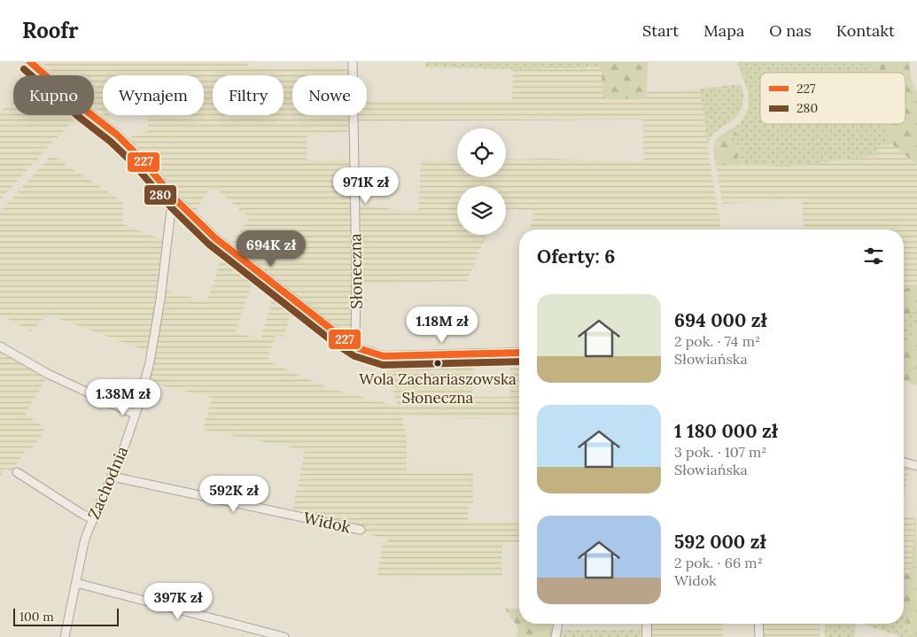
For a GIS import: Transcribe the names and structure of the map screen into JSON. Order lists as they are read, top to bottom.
{
  "streets": {
    "street": ["Słoneczna", "Zachodnia", "Widok"]
  },
  "crossings": [
    ["Zachodnia", "Widok"]
  ],
  "places": ["Wola Zachariaszowska Słoneczna"],
  "lines": ["transit line 227", "transit line 280"],
  "legend": ["227", "280"],
  "scale_bar": "100 m",
  "page": {
    "header": "Roofr",
    "nav": [
      "Start",
      "Mapa",
      "O nas",
      "Kontakt"
    ],
    "chip": [
      "Kupno",
      "Wynajem",
      "Filtry",
      "Nowe"
    ],
    "price": [
      "971K zł",
      "694K zł",
      "1.18M zł",
      "1.38M zł",
      "592K zł",
      "397K zł"
    ],
    "heading": "Oferty: 6",
    "list": [
      {
        "name": "694 000 zł",
        "note": "2 pok. · 74 m² · Słowiańska"
      },
      {
        "name": "1 180 000 zł",
        "note": "3 pok. · 107 m² · Słowiańska"
      },
      {
        "name": "592 000 zł",
        "note": "2 pok. · 66 m² · Widok"
      }
    ],
    "scale": "100 m"
  }
}
